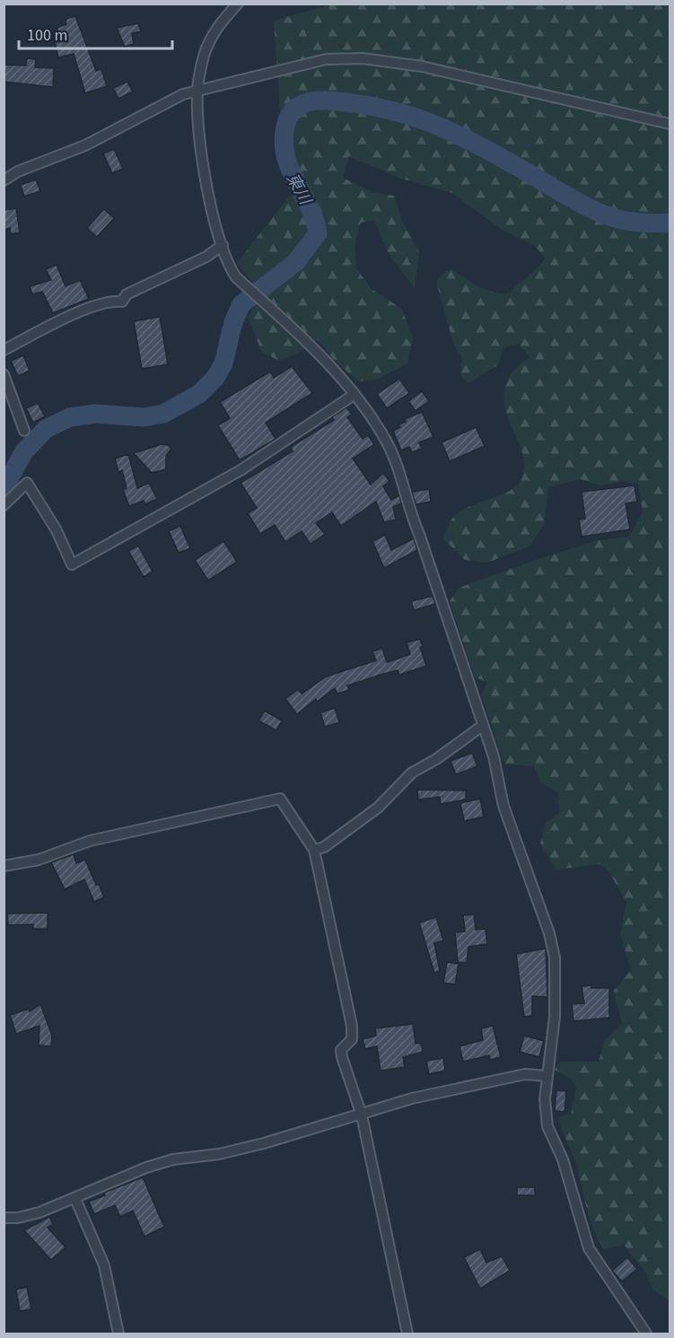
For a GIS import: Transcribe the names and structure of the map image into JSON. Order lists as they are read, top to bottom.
{
  "water": ["東川"],
  "scale_bar": "100 m"
}
